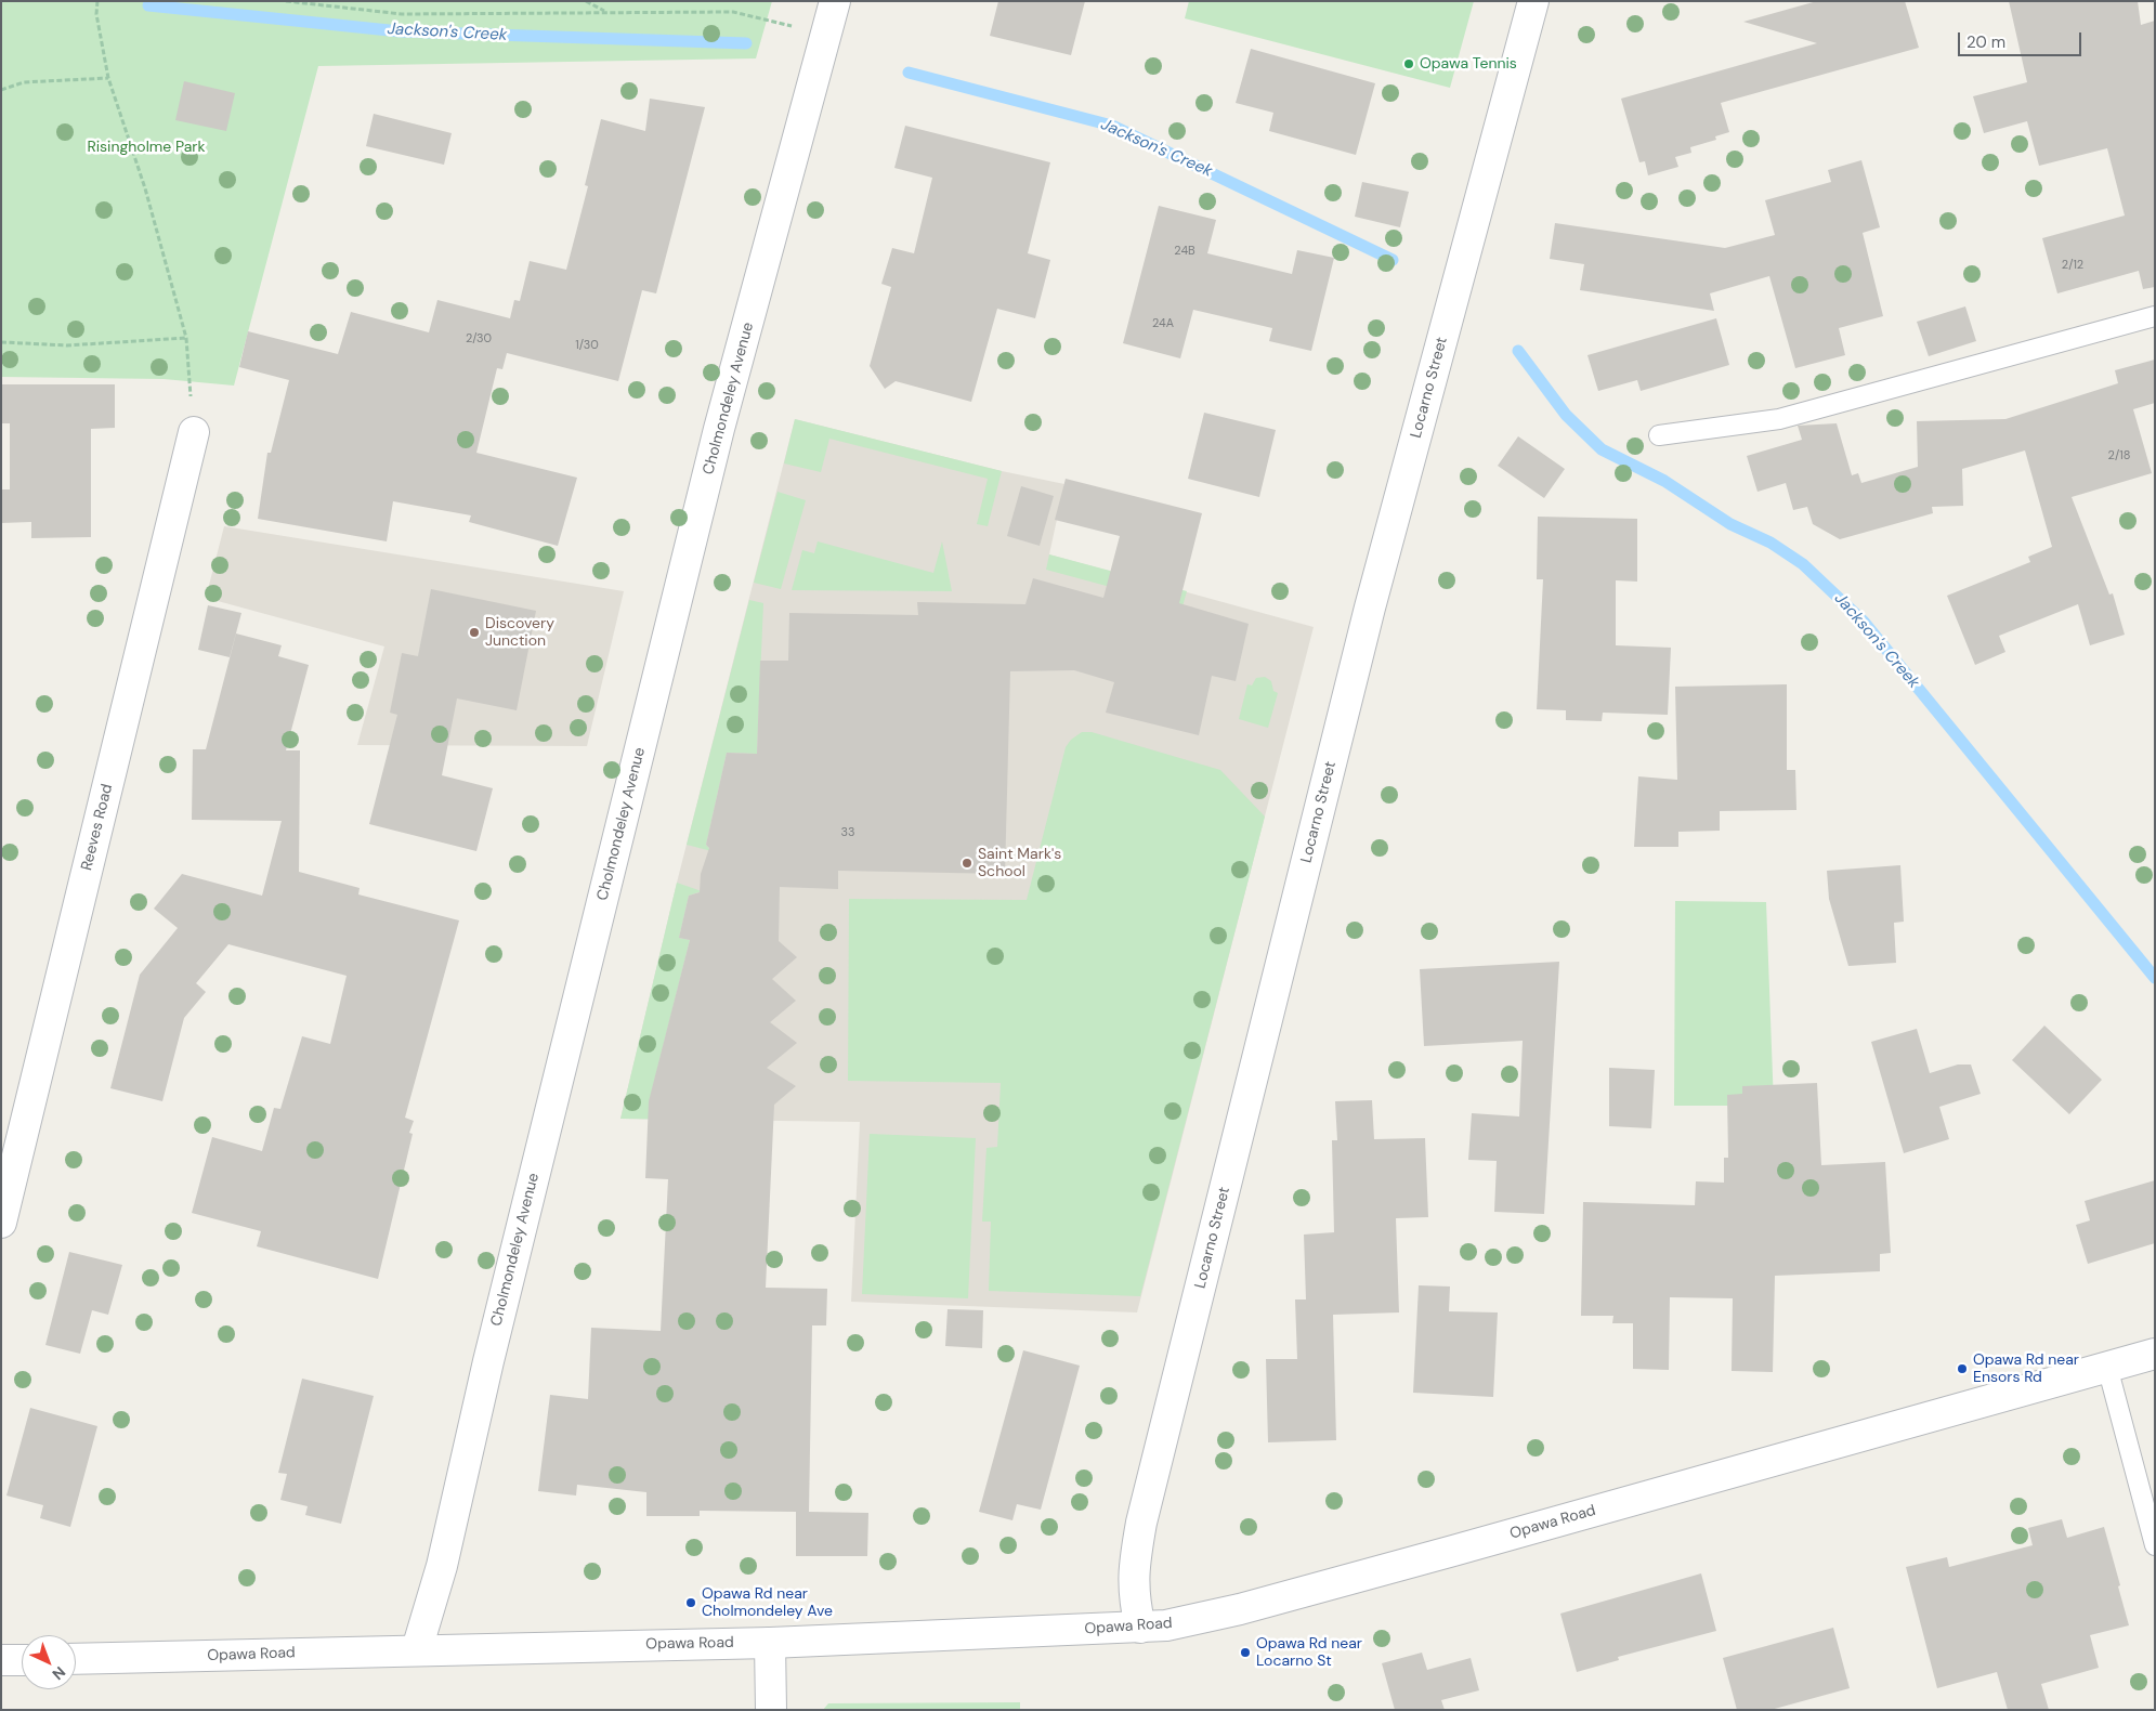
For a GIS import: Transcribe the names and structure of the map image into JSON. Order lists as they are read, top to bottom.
{
  "streets": {
    "street": [
      "Locarno Street",
      "Cholmondeley Avenue",
      "Reeves Road",
      "Opawa Road"
    ]
  },
  "crossings": [
    ["Locarno Street", "Opawa Road"],
    ["Cholmondeley Avenue", "Opawa Road"]
  ],
  "water": ["Jackson's Creek"],
  "parks": ["Risingholme Park"],
  "places": [
    "Opawa Tennis",
    "Discovery Junction",
    "Saint Mark's School",
    "Opawa Rd near Ensors Rd",
    "Opawa Rd near Cholmondeley Ave",
    "Opawa Rd near Locarno St"
  ],
  "house_numbers": [
    "24B",
    "2/12",
    "24A",
    "2/30",
    "1/30",
    "2/18",
    "33"
  ],
  "scale_bar": "20 m",
  "north": "bottom right"
}
